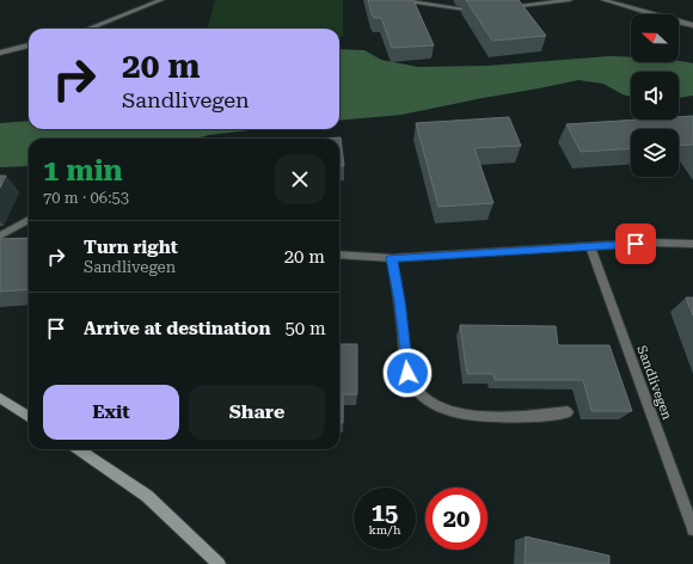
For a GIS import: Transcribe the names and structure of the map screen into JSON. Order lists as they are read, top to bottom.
{
  "streets": {
    "street": ["Sandlivegen"]
  },
  "north": "left",
  "page": {
    "turn": ["20 m", "Sandlivegen"],
    "heading": ["1 min", "70 m · 06:53"],
    "list": [
      {
        "name": "Turn right",
        "note": "Sandlivegen",
        "value": "20 m"
      },
      {
        "name": "Arrive at destination",
        "value": "50 m"
      }
    ],
    "buttons": ["Exit", "Share"],
    "speed": "15 km/h",
    "limit": "20"
  }
}
